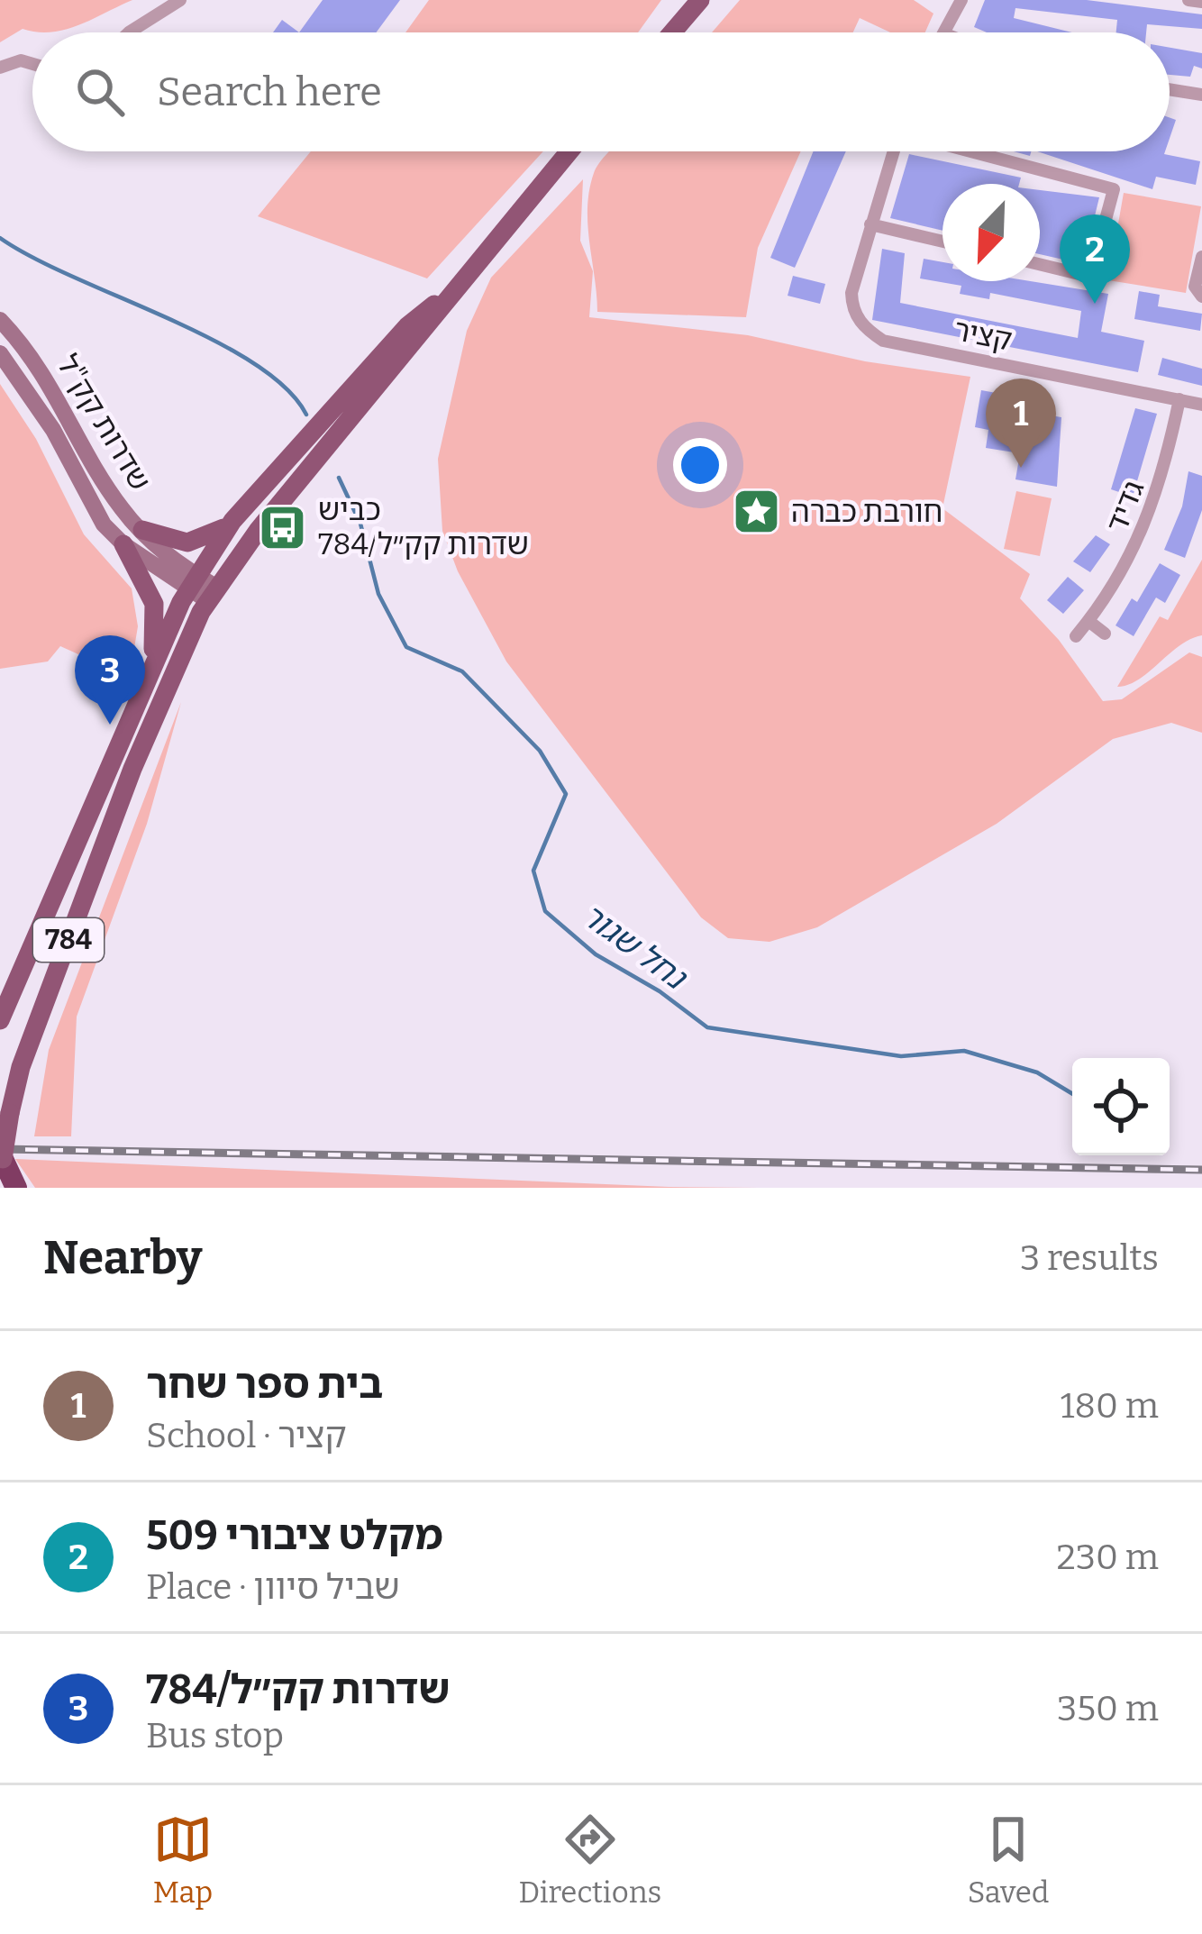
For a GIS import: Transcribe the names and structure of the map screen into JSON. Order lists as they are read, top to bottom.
{
  "streets": {
    "main road": ["784"],
    "street": ["קציר", "שדרות קק\"ל", "גדיד"]
  },
  "crossings": [
    ["קציר", "גדיד"],
    ["שדרות קק\"ל", "784"]
  ],
  "water": ["נחל שגור"],
  "places": {
    "place": ["חורבת כברה"],
    "bus stop": ["כביש 784/שדרות קק״ל"]
  },
  "north": "bottom left",
  "page": {
    "search": "Search here",
    "pins": ["2", "1", "3"],
    "heading": ["Nearby", "3 results"],
    "list": [
      {
        "mark": "1",
        "name": "בית ספר שחר",
        "note": "School · קציר",
        "value": "180 m"
      },
      {
        "mark": "2",
        "name": "מקלט ציבורי 509",
        "note": "Place · שביל סיוון",
        "value": "230 m"
      },
      {
        "mark": "3",
        "name": "784/שדרות קק״ל",
        "note": "Bus stop",
        "value": "350 m"
      }
    ],
    "nav": ["Map", "Directions", "Saved"]
  }
}
